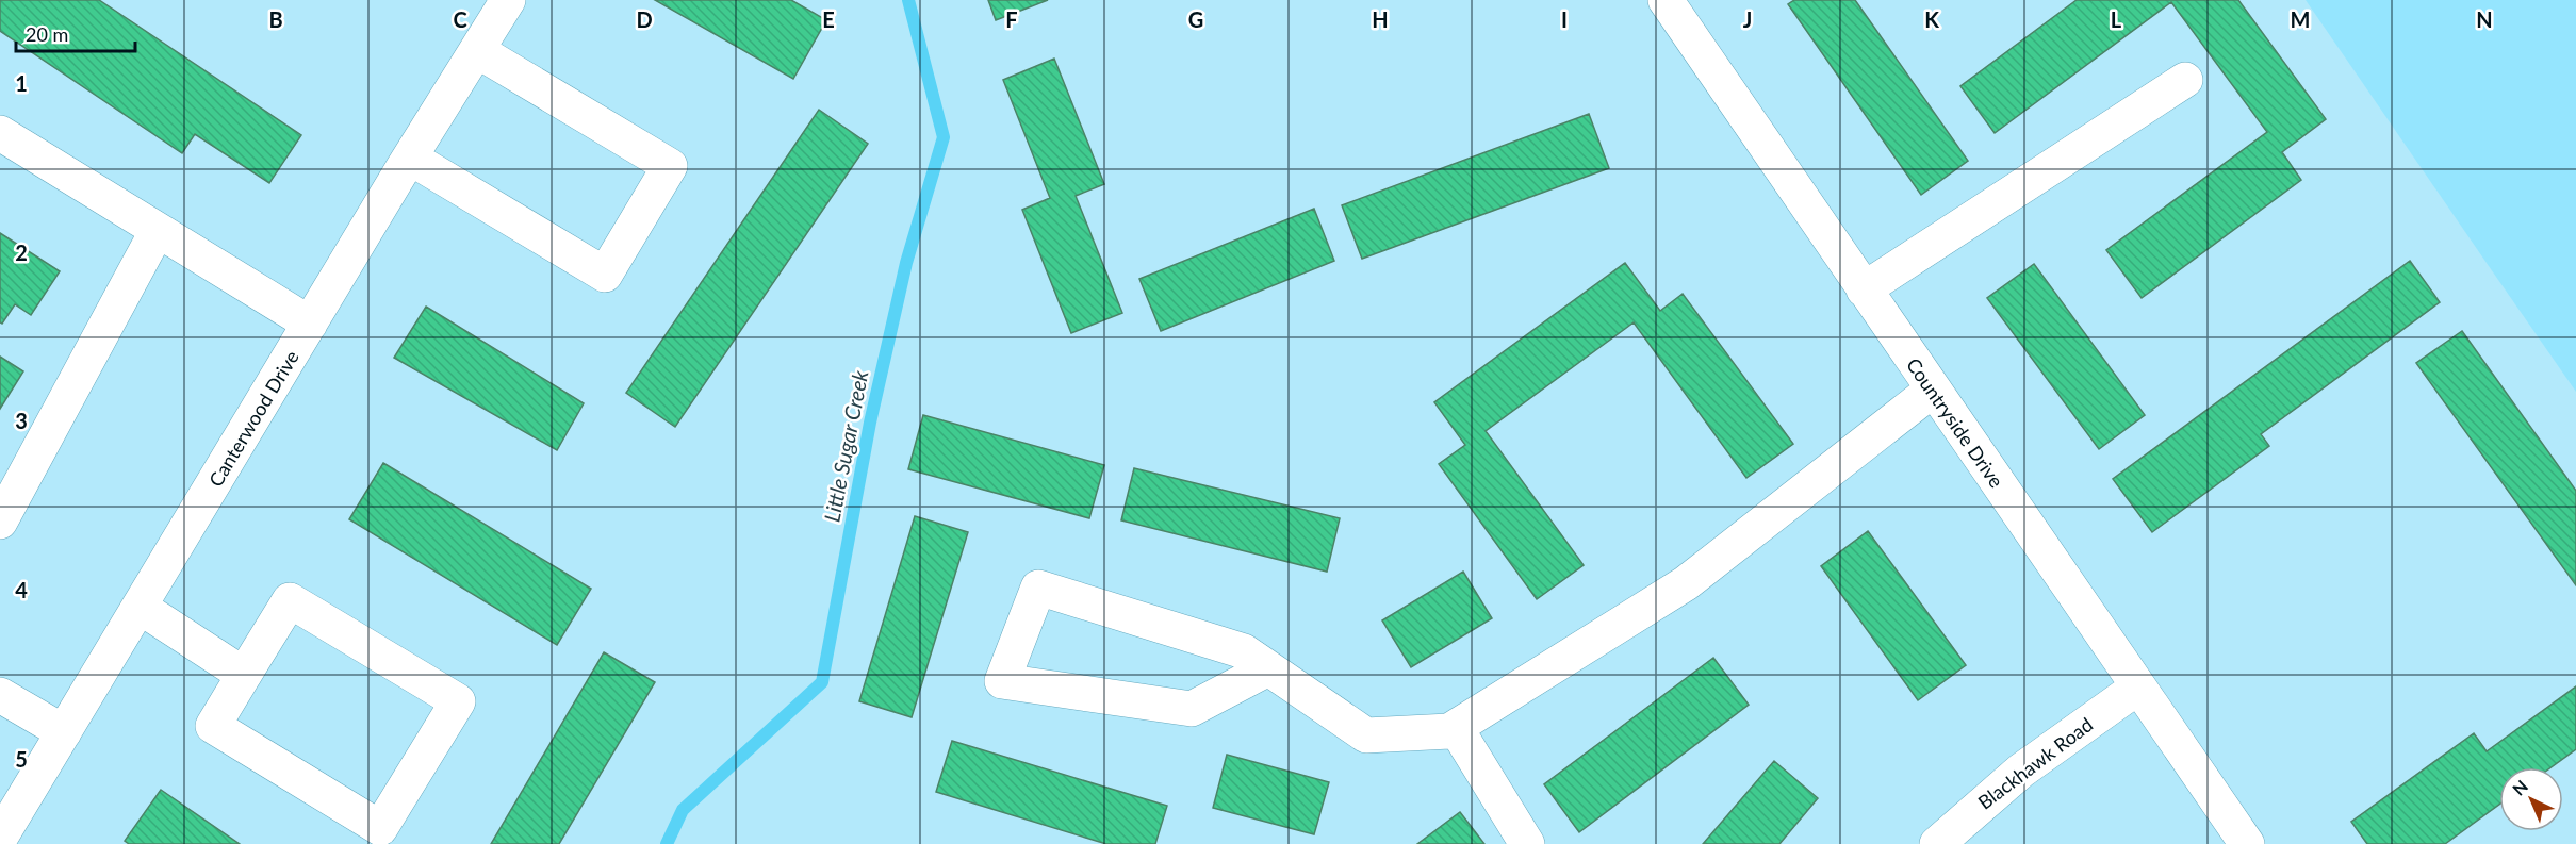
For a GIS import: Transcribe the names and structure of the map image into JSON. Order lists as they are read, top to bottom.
{
  "streets": {
    "street": ["Canterwood Drive", "Countryside Drive", "Blackhawk Road"]
  },
  "crossings": [
    ["Countryside Drive", "Blackhawk Road"]
  ],
  "water": ["Little Sugar Creek"],
  "scale_bar": "20 m",
  "north": "top left",
  "grid": {
    "columns": [
      "B",
      "C",
      "D",
      "E",
      "F",
      "G",
      "H",
      "I",
      "J",
      "K",
      "L",
      "M",
      "N"
    ],
    "rows": [
      "1",
      "2",
      "3",
      "4",
      "5"
    ]
  }
}
